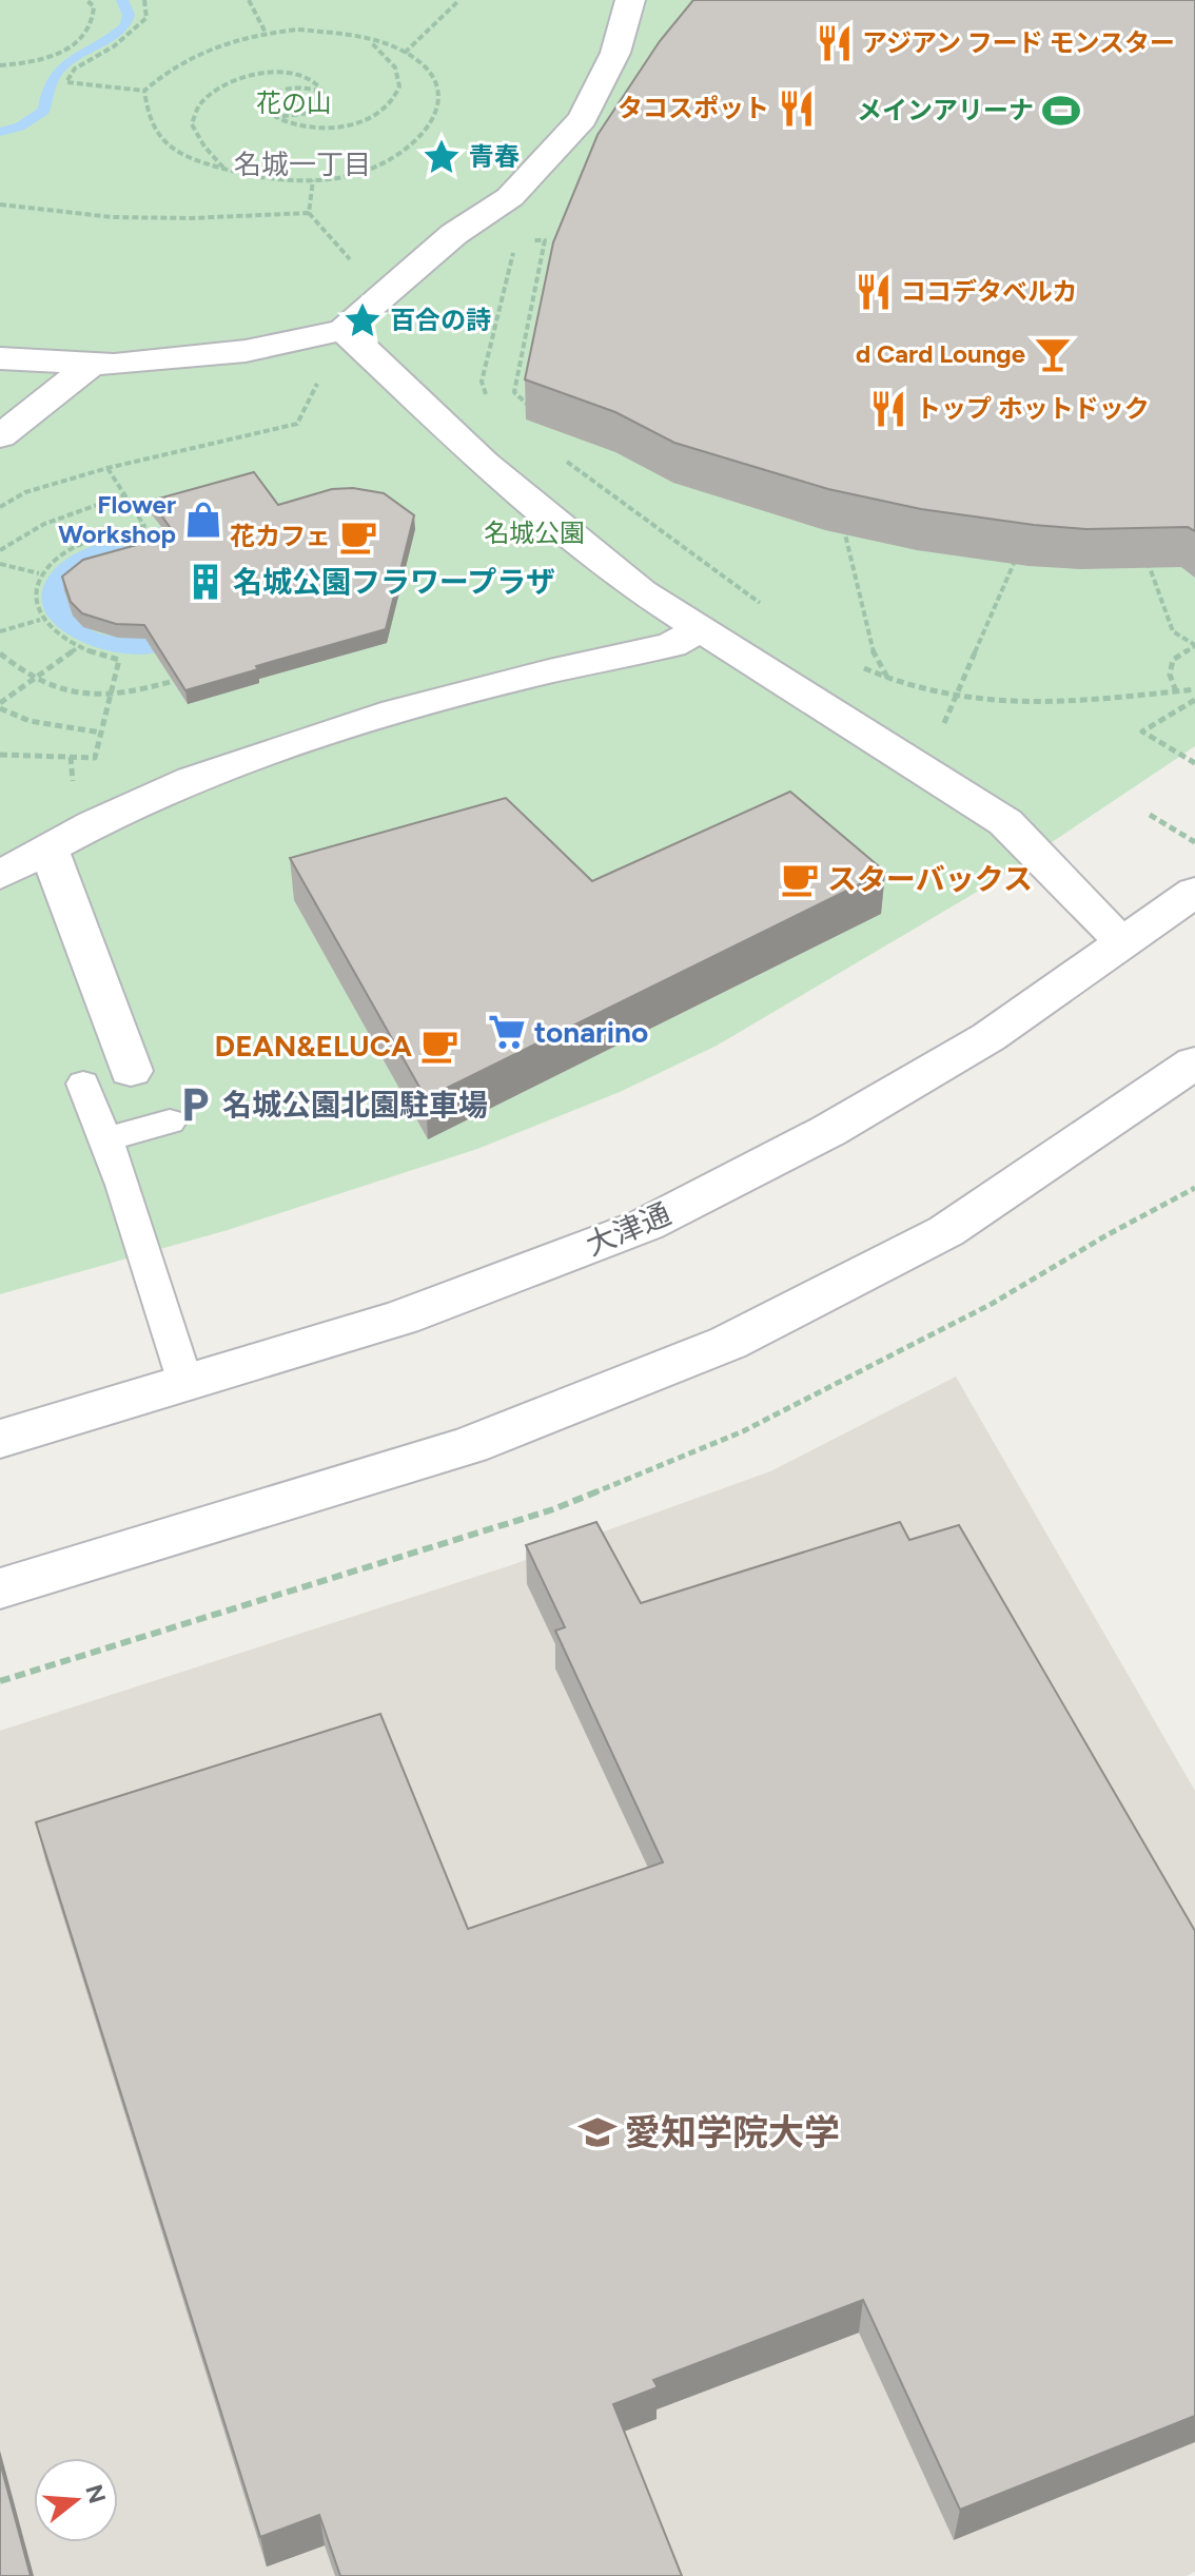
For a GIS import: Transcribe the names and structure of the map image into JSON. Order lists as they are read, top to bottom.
{
  "streets": {
    "street": ["大津通"]
  },
  "districts": ["名城一丁目"],
  "parks": ["花の山", "名城公園"],
  "places": {
    "restaurant": [
      "アジアン フード モンスター",
      "タコスポット",
      "ココデタベルカ",
      "トップ ホットドック"
    ],
    "sports": ["メインアリーナ"],
    "place": ["青春", "百合の詩"],
    "bar": ["d Card Lounge"],
    "shop": ["Flower Workshop"],
    "cafe": ["花カフェ", "スターバックス", "DEAN&ELUCA"],
    "building": ["名城公園フラワープラザ"],
    "supermarket": ["tonarino"],
    "parking": ["名城公園北園駐車場"],
    "school or university": ["愛知学院大学"]
  },
  "north": "right"
}
